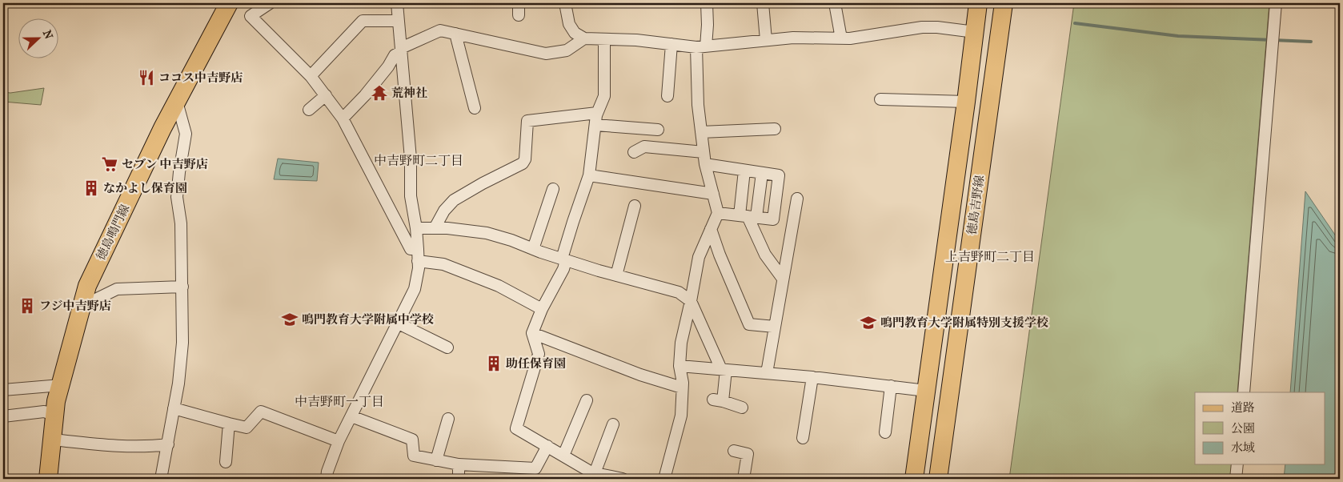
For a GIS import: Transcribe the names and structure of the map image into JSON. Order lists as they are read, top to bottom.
{
  "streets": {
    "main road": ["徳島吉野線", "徳島鳴門線"]
  },
  "districts": ["中吉野町二丁目", "上吉野町二丁目", "中吉野町一丁目"],
  "places": {
    "restaurant": ["ココス中吉野店"],
    "temple": ["荒神社"],
    "supermarket": ["セブン 中吉野店"],
    "building": ["なかよし保育園", "フジ中吉野店", "助任保育園"],
    "school or university": ["鳴門教育大学附属中学校", "鳴門教育大学附属特別支援学校"]
  },
  "legend": ["道路", "公園", "水域"],
  "north": "right"
}
